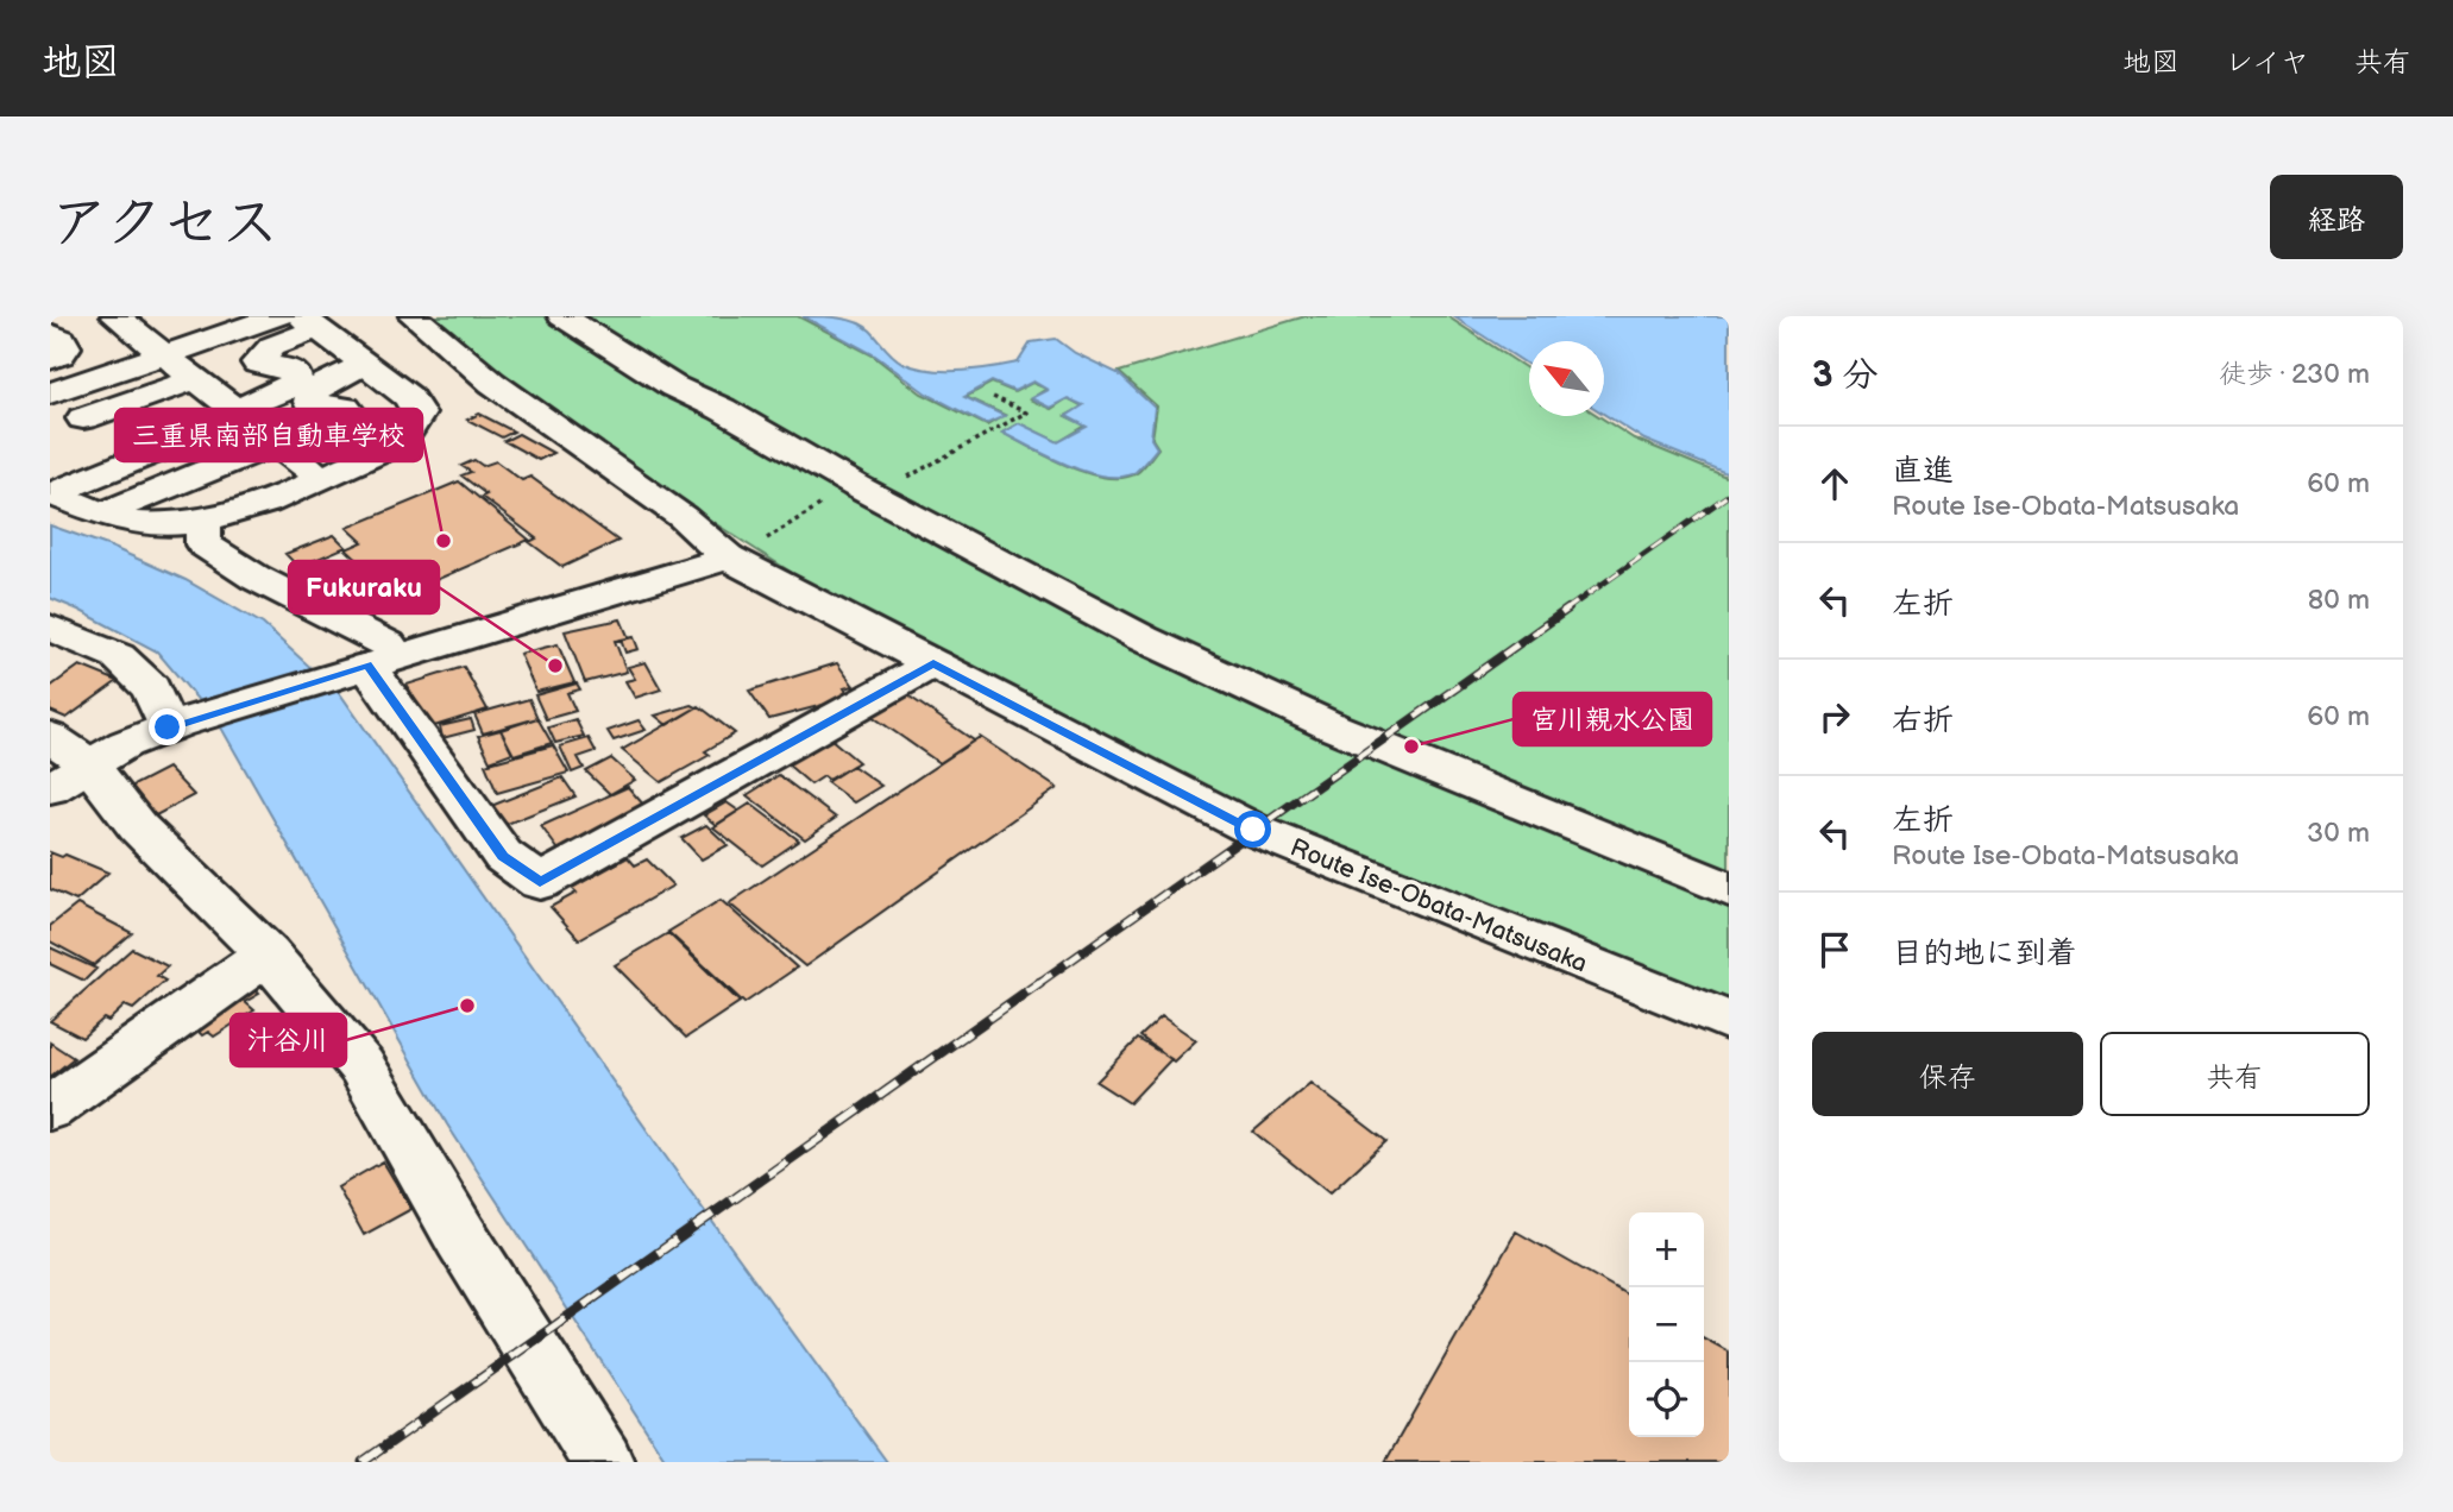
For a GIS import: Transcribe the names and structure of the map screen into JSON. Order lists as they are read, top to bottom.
{
  "streets": {
    "street": ["Route Ise-Obata-Matsusaka"]
  },
  "places": [
    "三重県南部自動車学校",
    "Fukuraku",
    "宮川親水公園",
    "汁谷川"
  ],
  "north": "top left",
  "page": {
    "header": "地図",
    "nav": ["地図", "レイヤ", "共有"],
    "title": "アクセス",
    "buttons": [
      "経路",
      ["保存", "共有"]
    ],
    "heading": ["3 分", "徒歩 · 230 m"],
    "list": [
      ["直進", "Route Ise-Obata-Matsusaka", "60 m"],
      ["左折", "80 m"],
      ["右折", "60 m"],
      ["左折", "Route Ise-Obata-Matsusaka", "30 m"],
      "目的地に到着"
    ],
    "map_buttons": ["+", "−"]
  }
}
